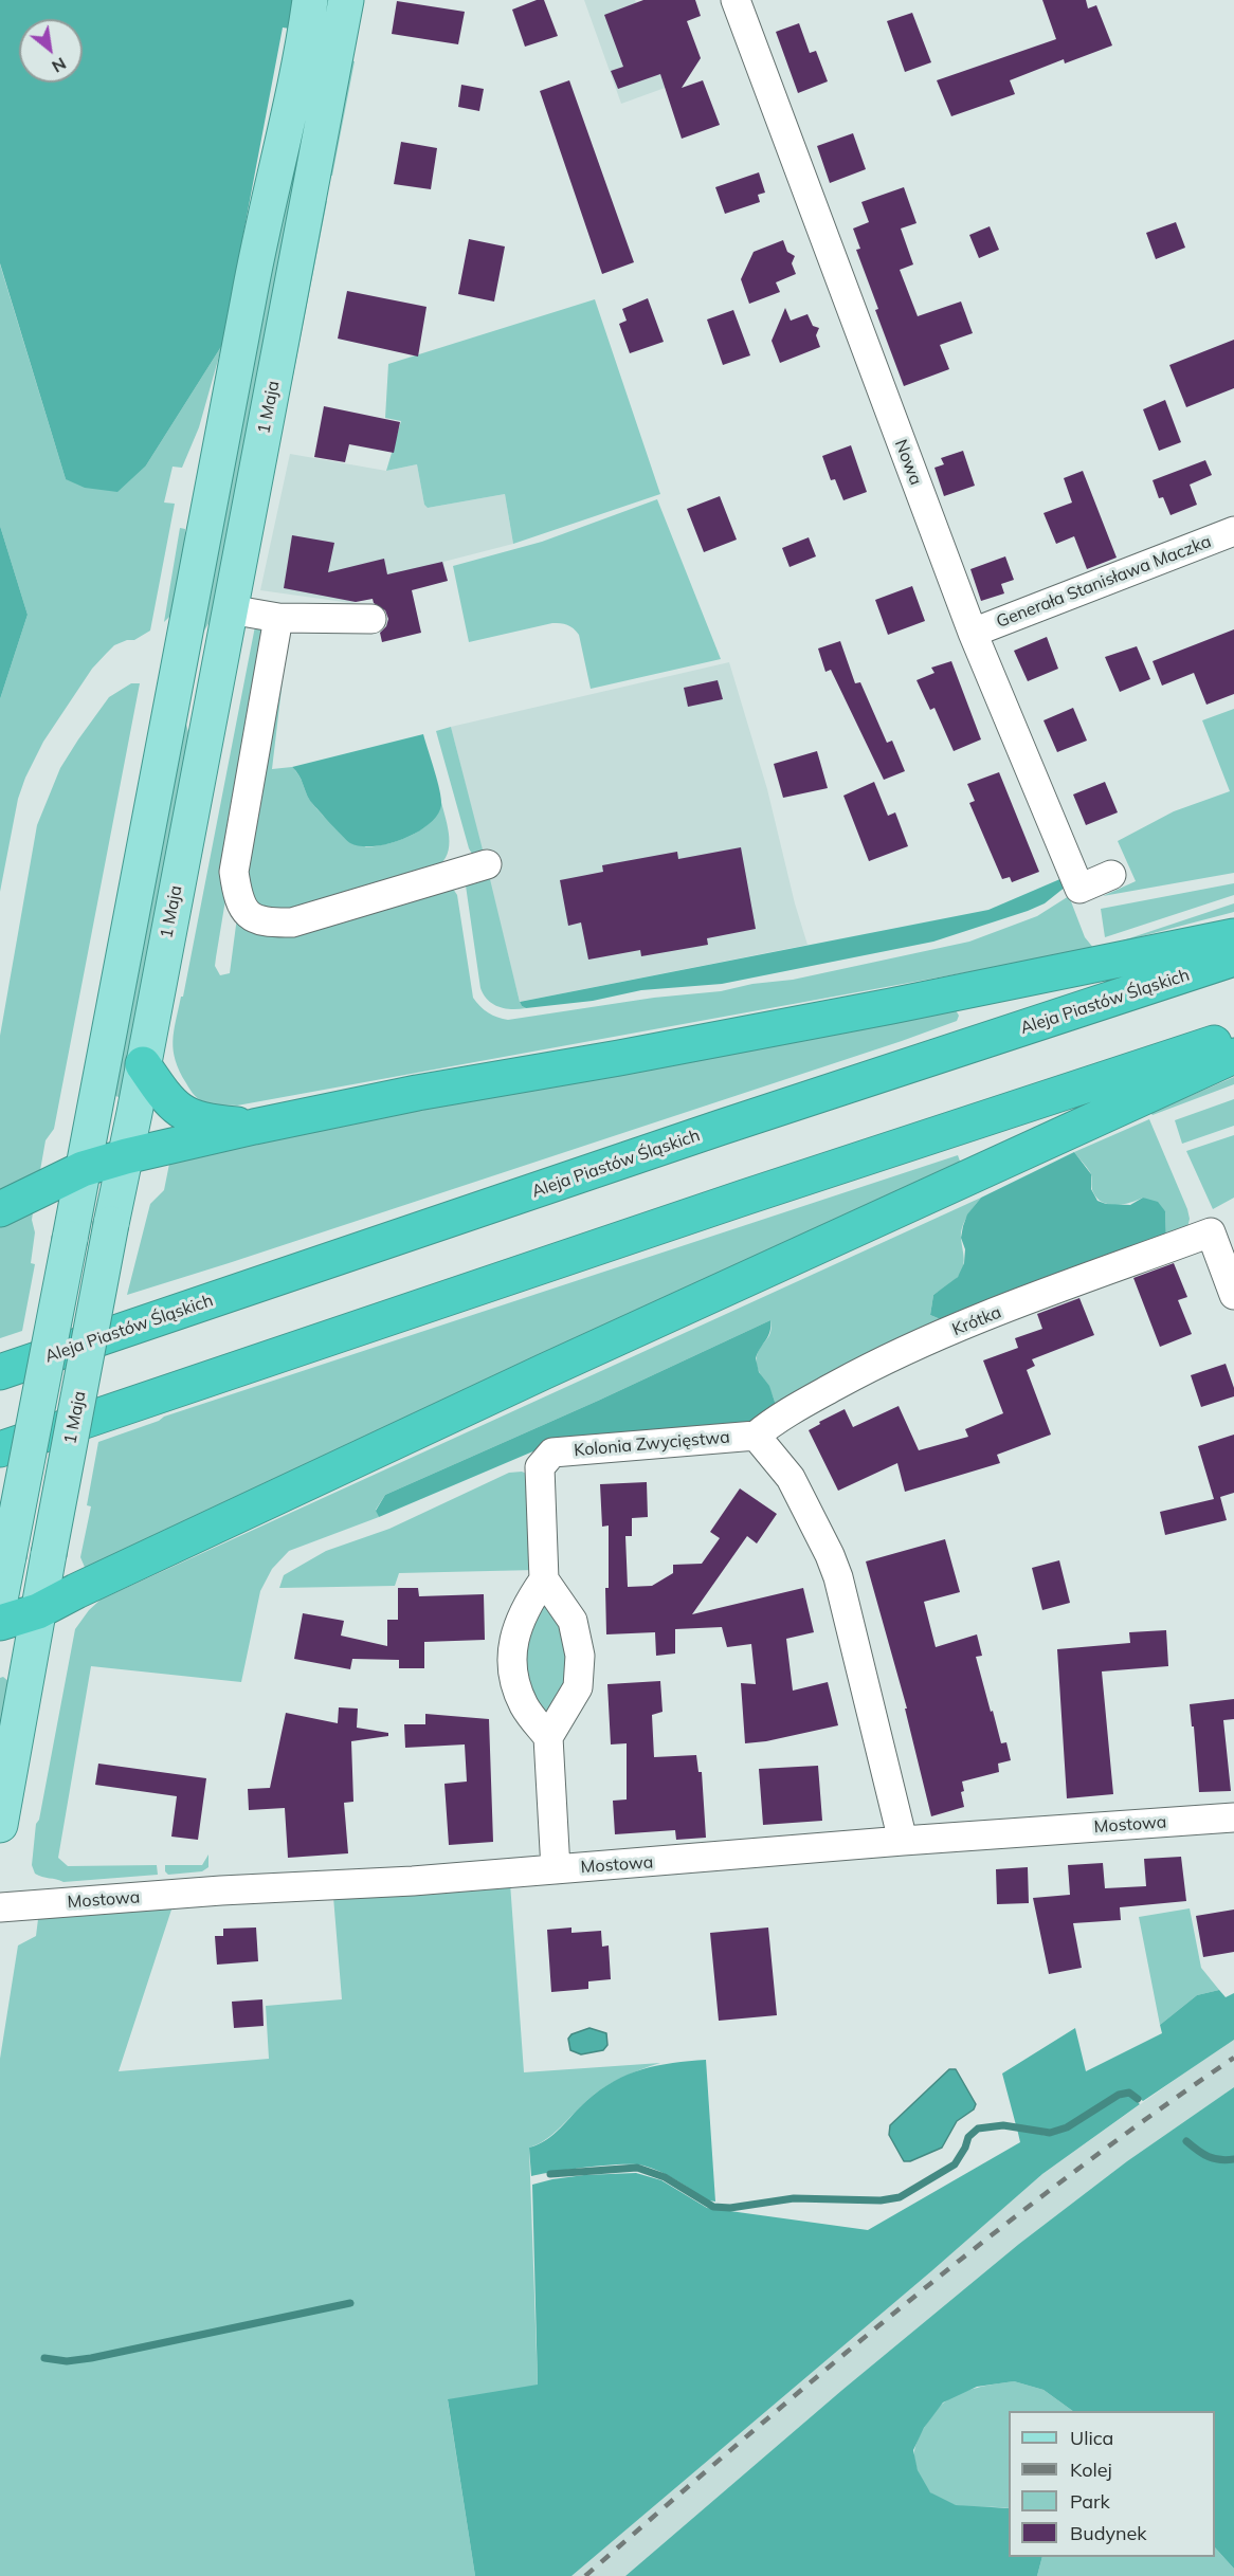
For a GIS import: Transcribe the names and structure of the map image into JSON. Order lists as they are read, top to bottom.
{
  "streets": {
    "highway": ["Aleja Piastów Śląskich"],
    "main road": ["1 Maja"],
    "street": [
      "Nowa",
      "Generała Stanisława Maczka",
      "Krótka",
      "Kolonia Zwycięstwa",
      "Mostowa"
    ]
  },
  "crossings": [
    ["Nowa", "Generała Stanisława Maczka"],
    ["Krótka", "Kolonia Zwycięstwa"],
    ["Kolonia Zwycięstwa", "Mostowa"]
  ],
  "legend": [
    "Ulica",
    "Kolej",
    "Park",
    "Budynek"
  ],
  "north": "bottom right"
}
